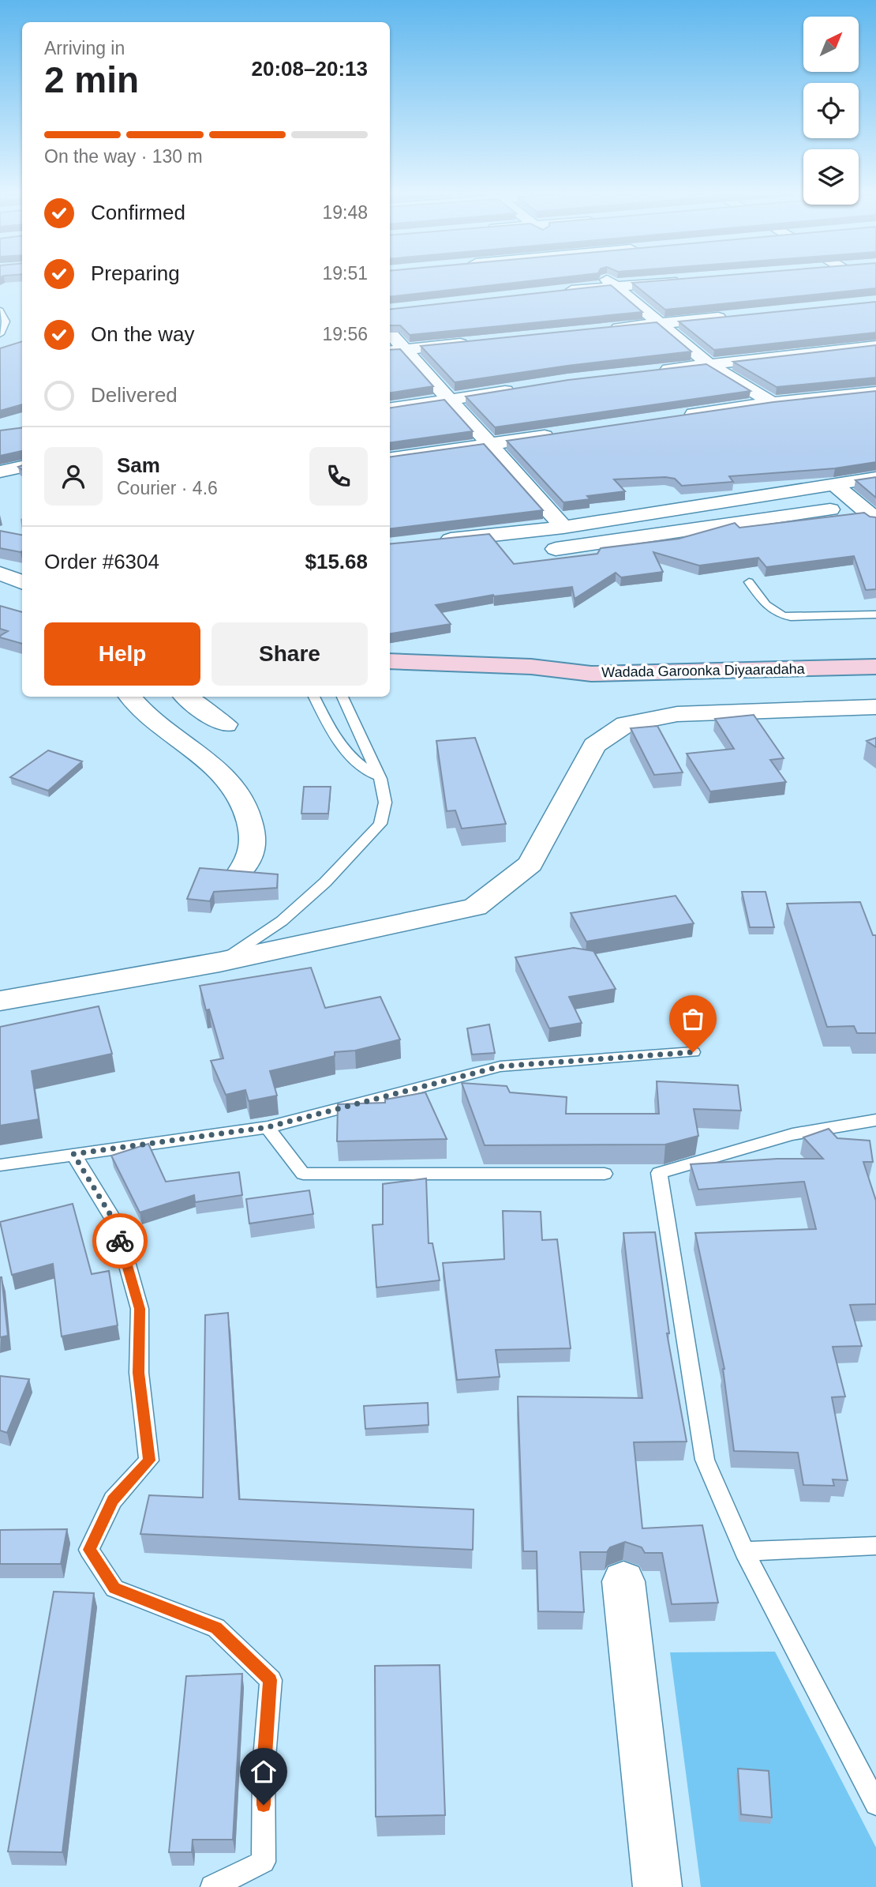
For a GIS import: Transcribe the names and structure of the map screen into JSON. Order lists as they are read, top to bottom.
{
  "streets": {
    "main road": ["Wadada Garoonka Diyaaradaha"]
  },
  "north": "top right",
  "page": {
    "heading": ["2 min", "Arriving in", "20:08–20:13"],
    "panel": [
      "Sam",
      "Courier · 4.6",
      "Order #6304",
      "$15.68"
    ],
    "bar": "On the way · 130 m",
    "list": [
      ["Confirmed", "19:48"],
      ["Preparing", "19:51"],
      ["On the way", "19:56"],
      "Delivered"
    ],
    "buttons": ["Help", "Share"]
  }
}
